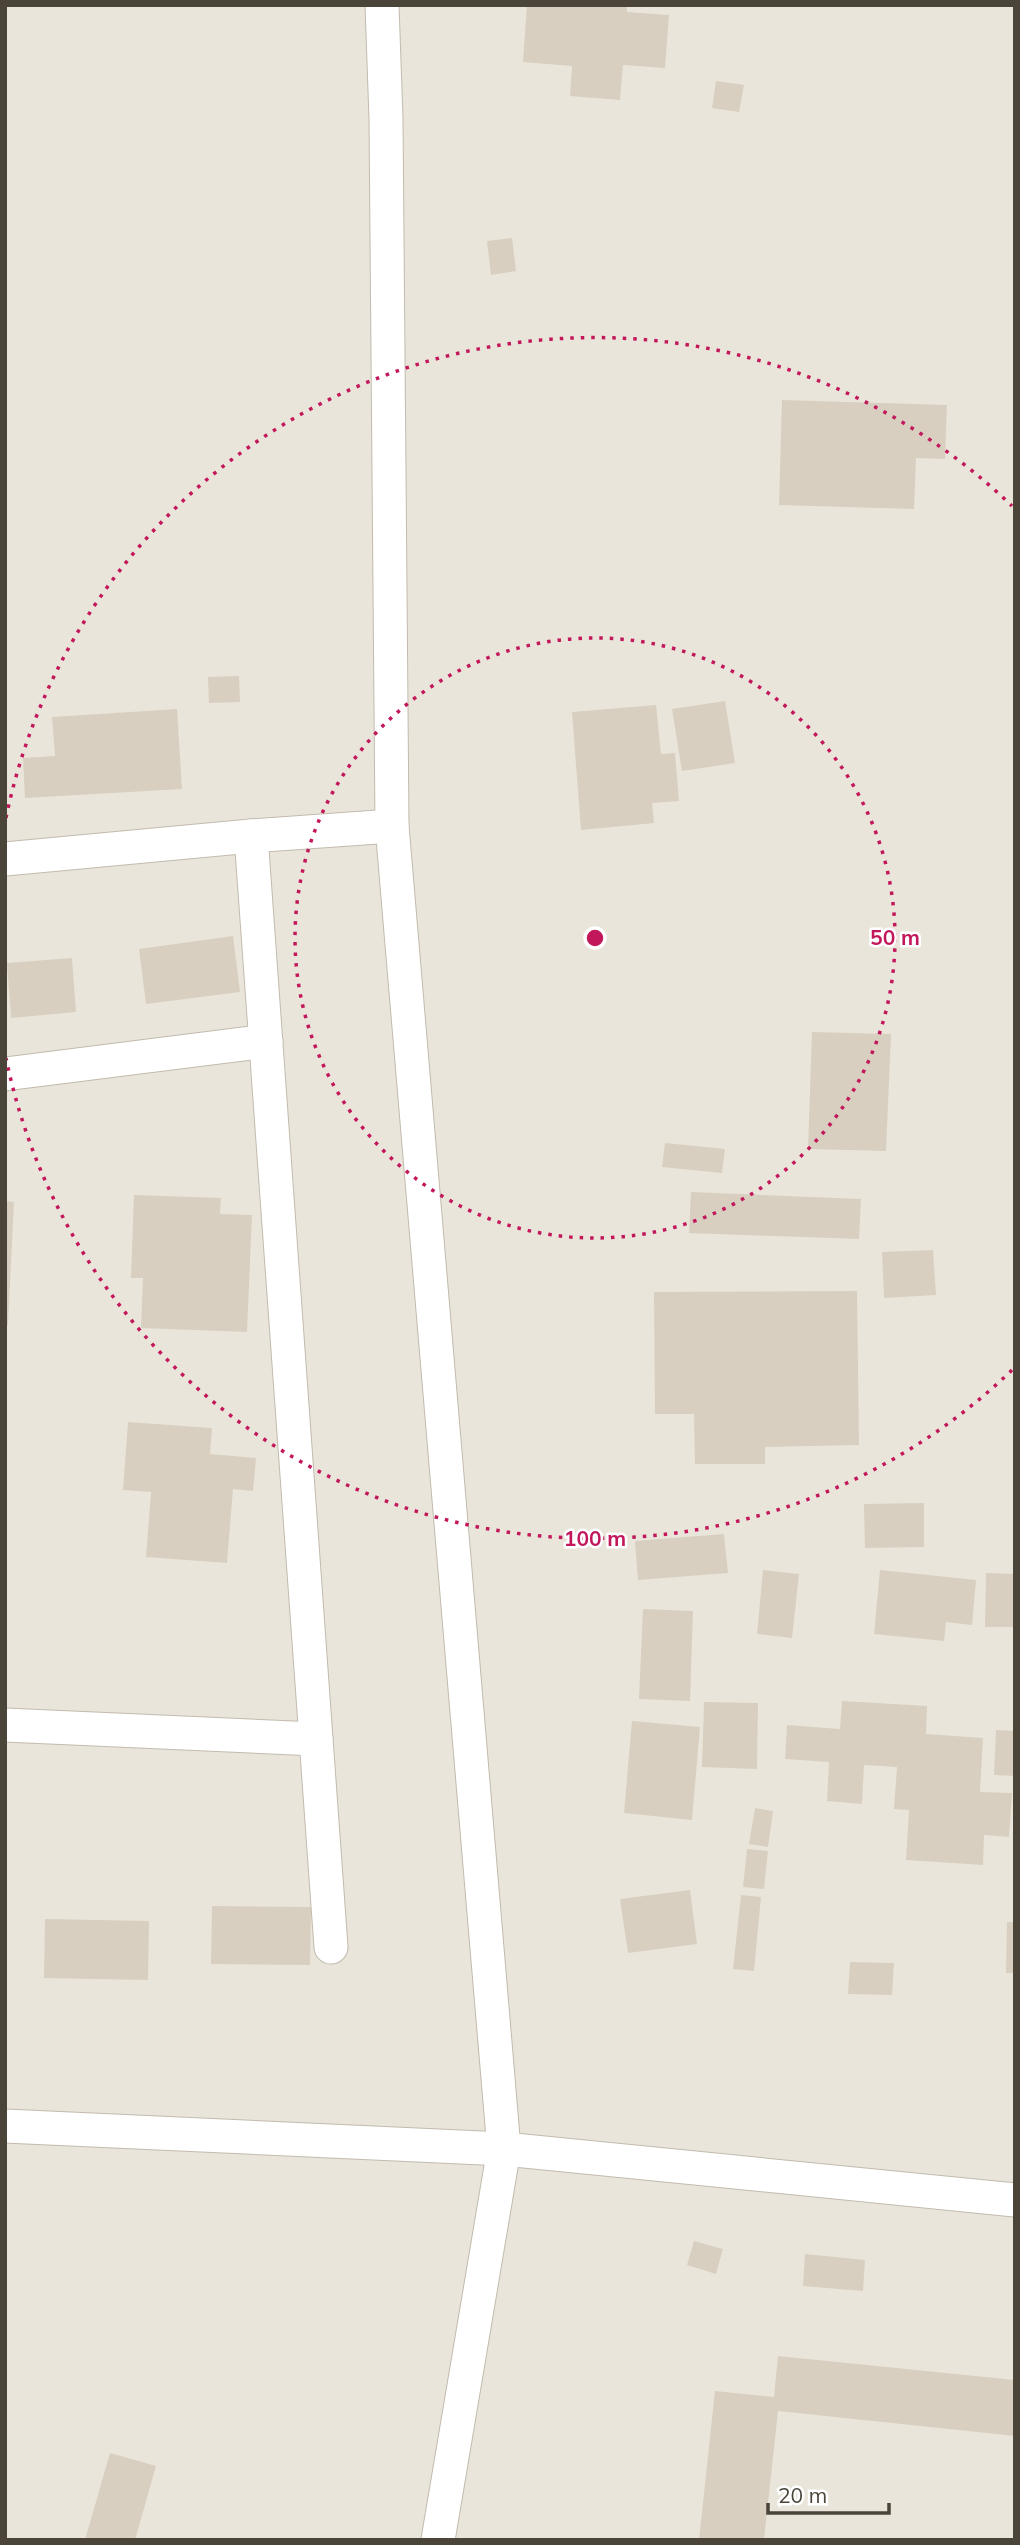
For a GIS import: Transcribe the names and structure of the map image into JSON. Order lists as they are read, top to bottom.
{
  "scale_bar": "20 m",
  "rings": ["50 m", "100 m"]
}
